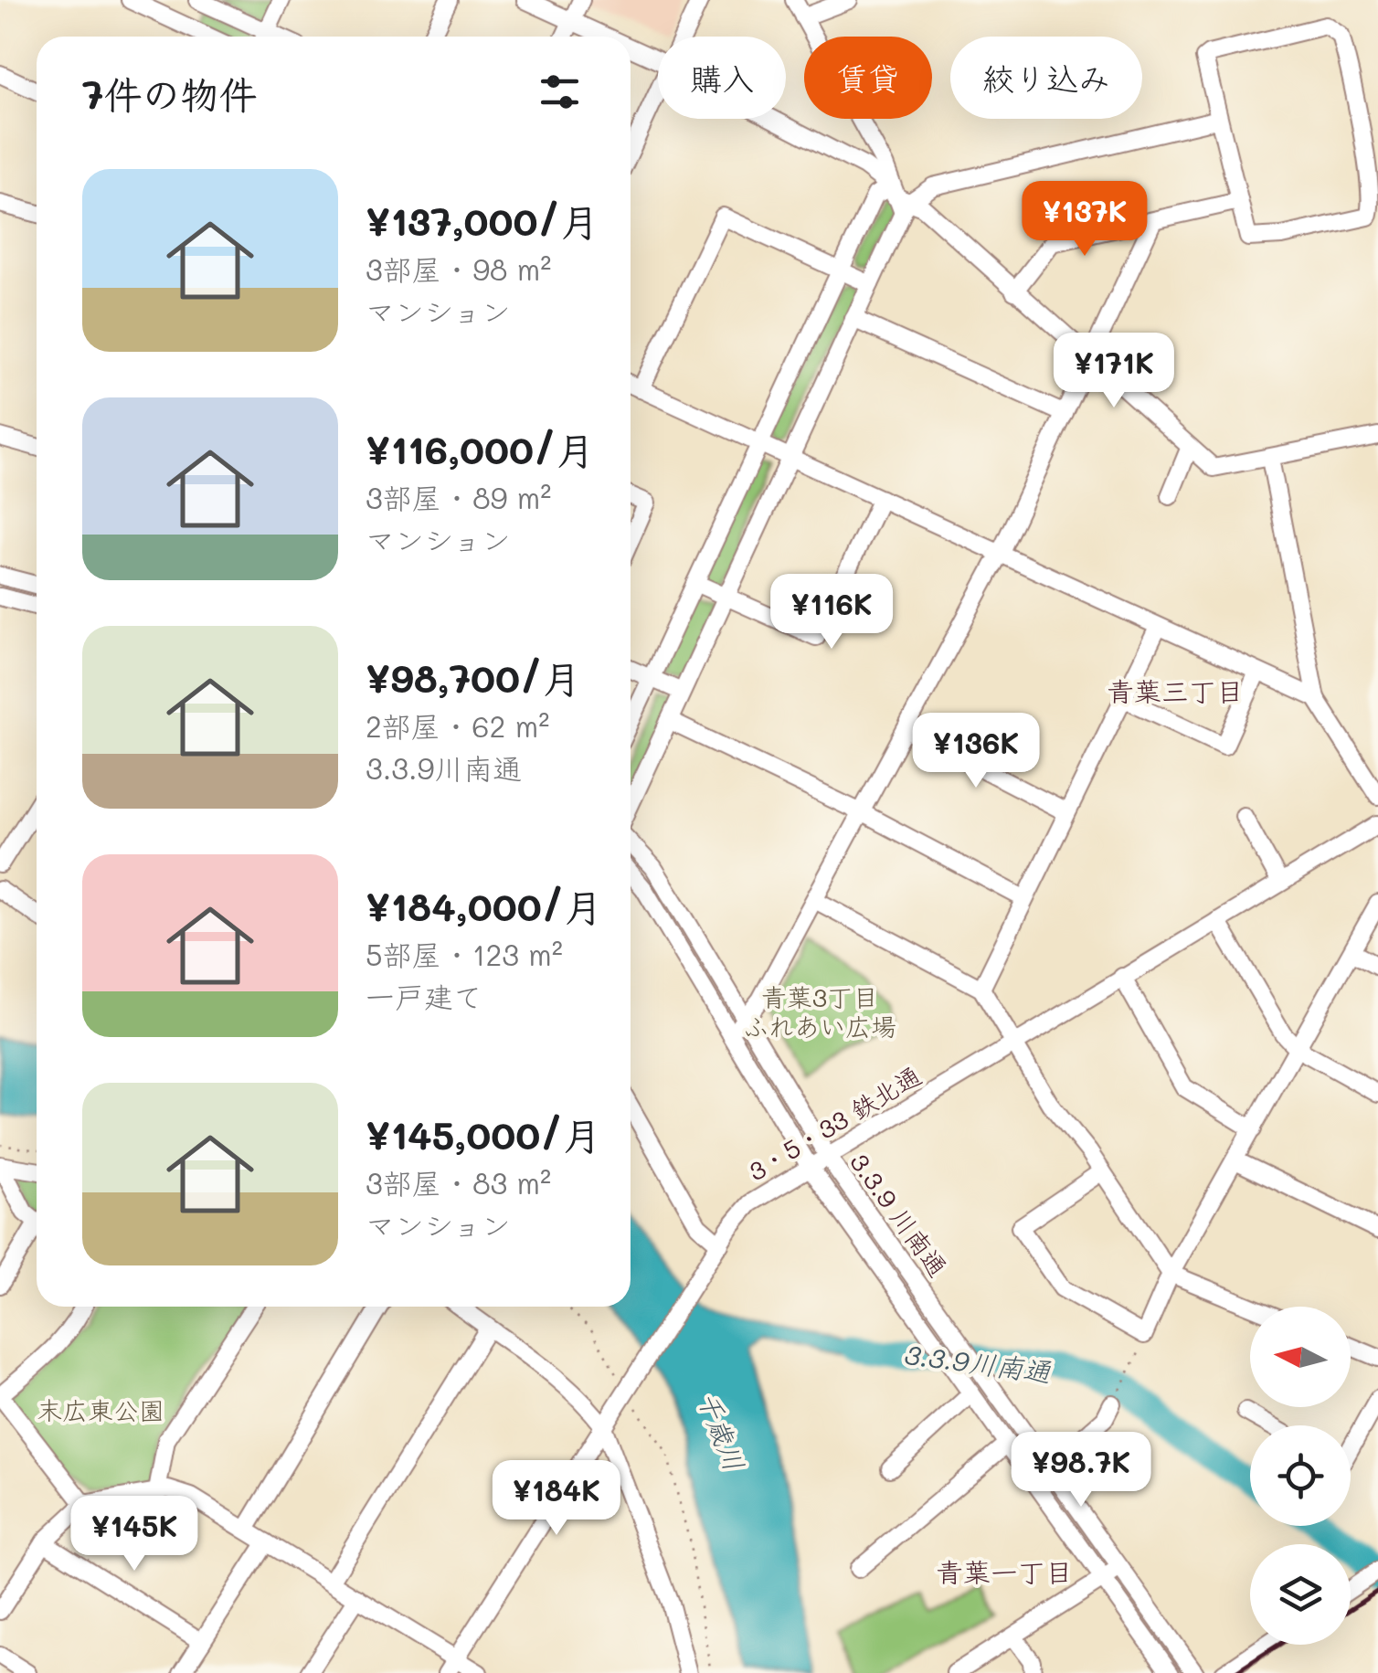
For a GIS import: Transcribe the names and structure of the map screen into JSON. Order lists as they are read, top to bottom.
{
  "streets": {
    "street": ["3・5・33 鉄北通", "3.3.9 川南通"]
  },
  "crossings": [
    ["3・5・33 鉄北通", "3.3.9 川南通"]
  ],
  "districts": ["青葉三丁目", "青葉一丁目"],
  "water": ["3.3.9川南通", "千歳川"],
  "parks": ["青葉3丁目 ふれあい広場", "末広東公園"],
  "north": "left",
  "page": {
    "chip": ["購入", "賃貸", "絞り込み"],
    "heading": "7件の物件",
    "list": [
      {
        "name": "¥137,000/月",
        "note": "3部屋 · 98 m² · マンション"
      },
      {
        "name": "¥116,000/月",
        "note": "3部屋 · 89 m² · マンション"
      },
      {
        "name": "¥98,700/月",
        "note": "2部屋 · 62 m² · 3.3.9川南通"
      },
      {
        "name": "¥184,000/月",
        "note": "5部屋 · 123 m² · 一戸建て"
      },
      {
        "name": "¥145,000/月",
        "note": "3部屋 · 83 m² · マンション"
      }
    ],
    "price": [
      "¥137K",
      "¥171K",
      "¥116K",
      "¥136K",
      "¥98.7K",
      "¥184K",
      "¥145K"
    ]
  }
}
